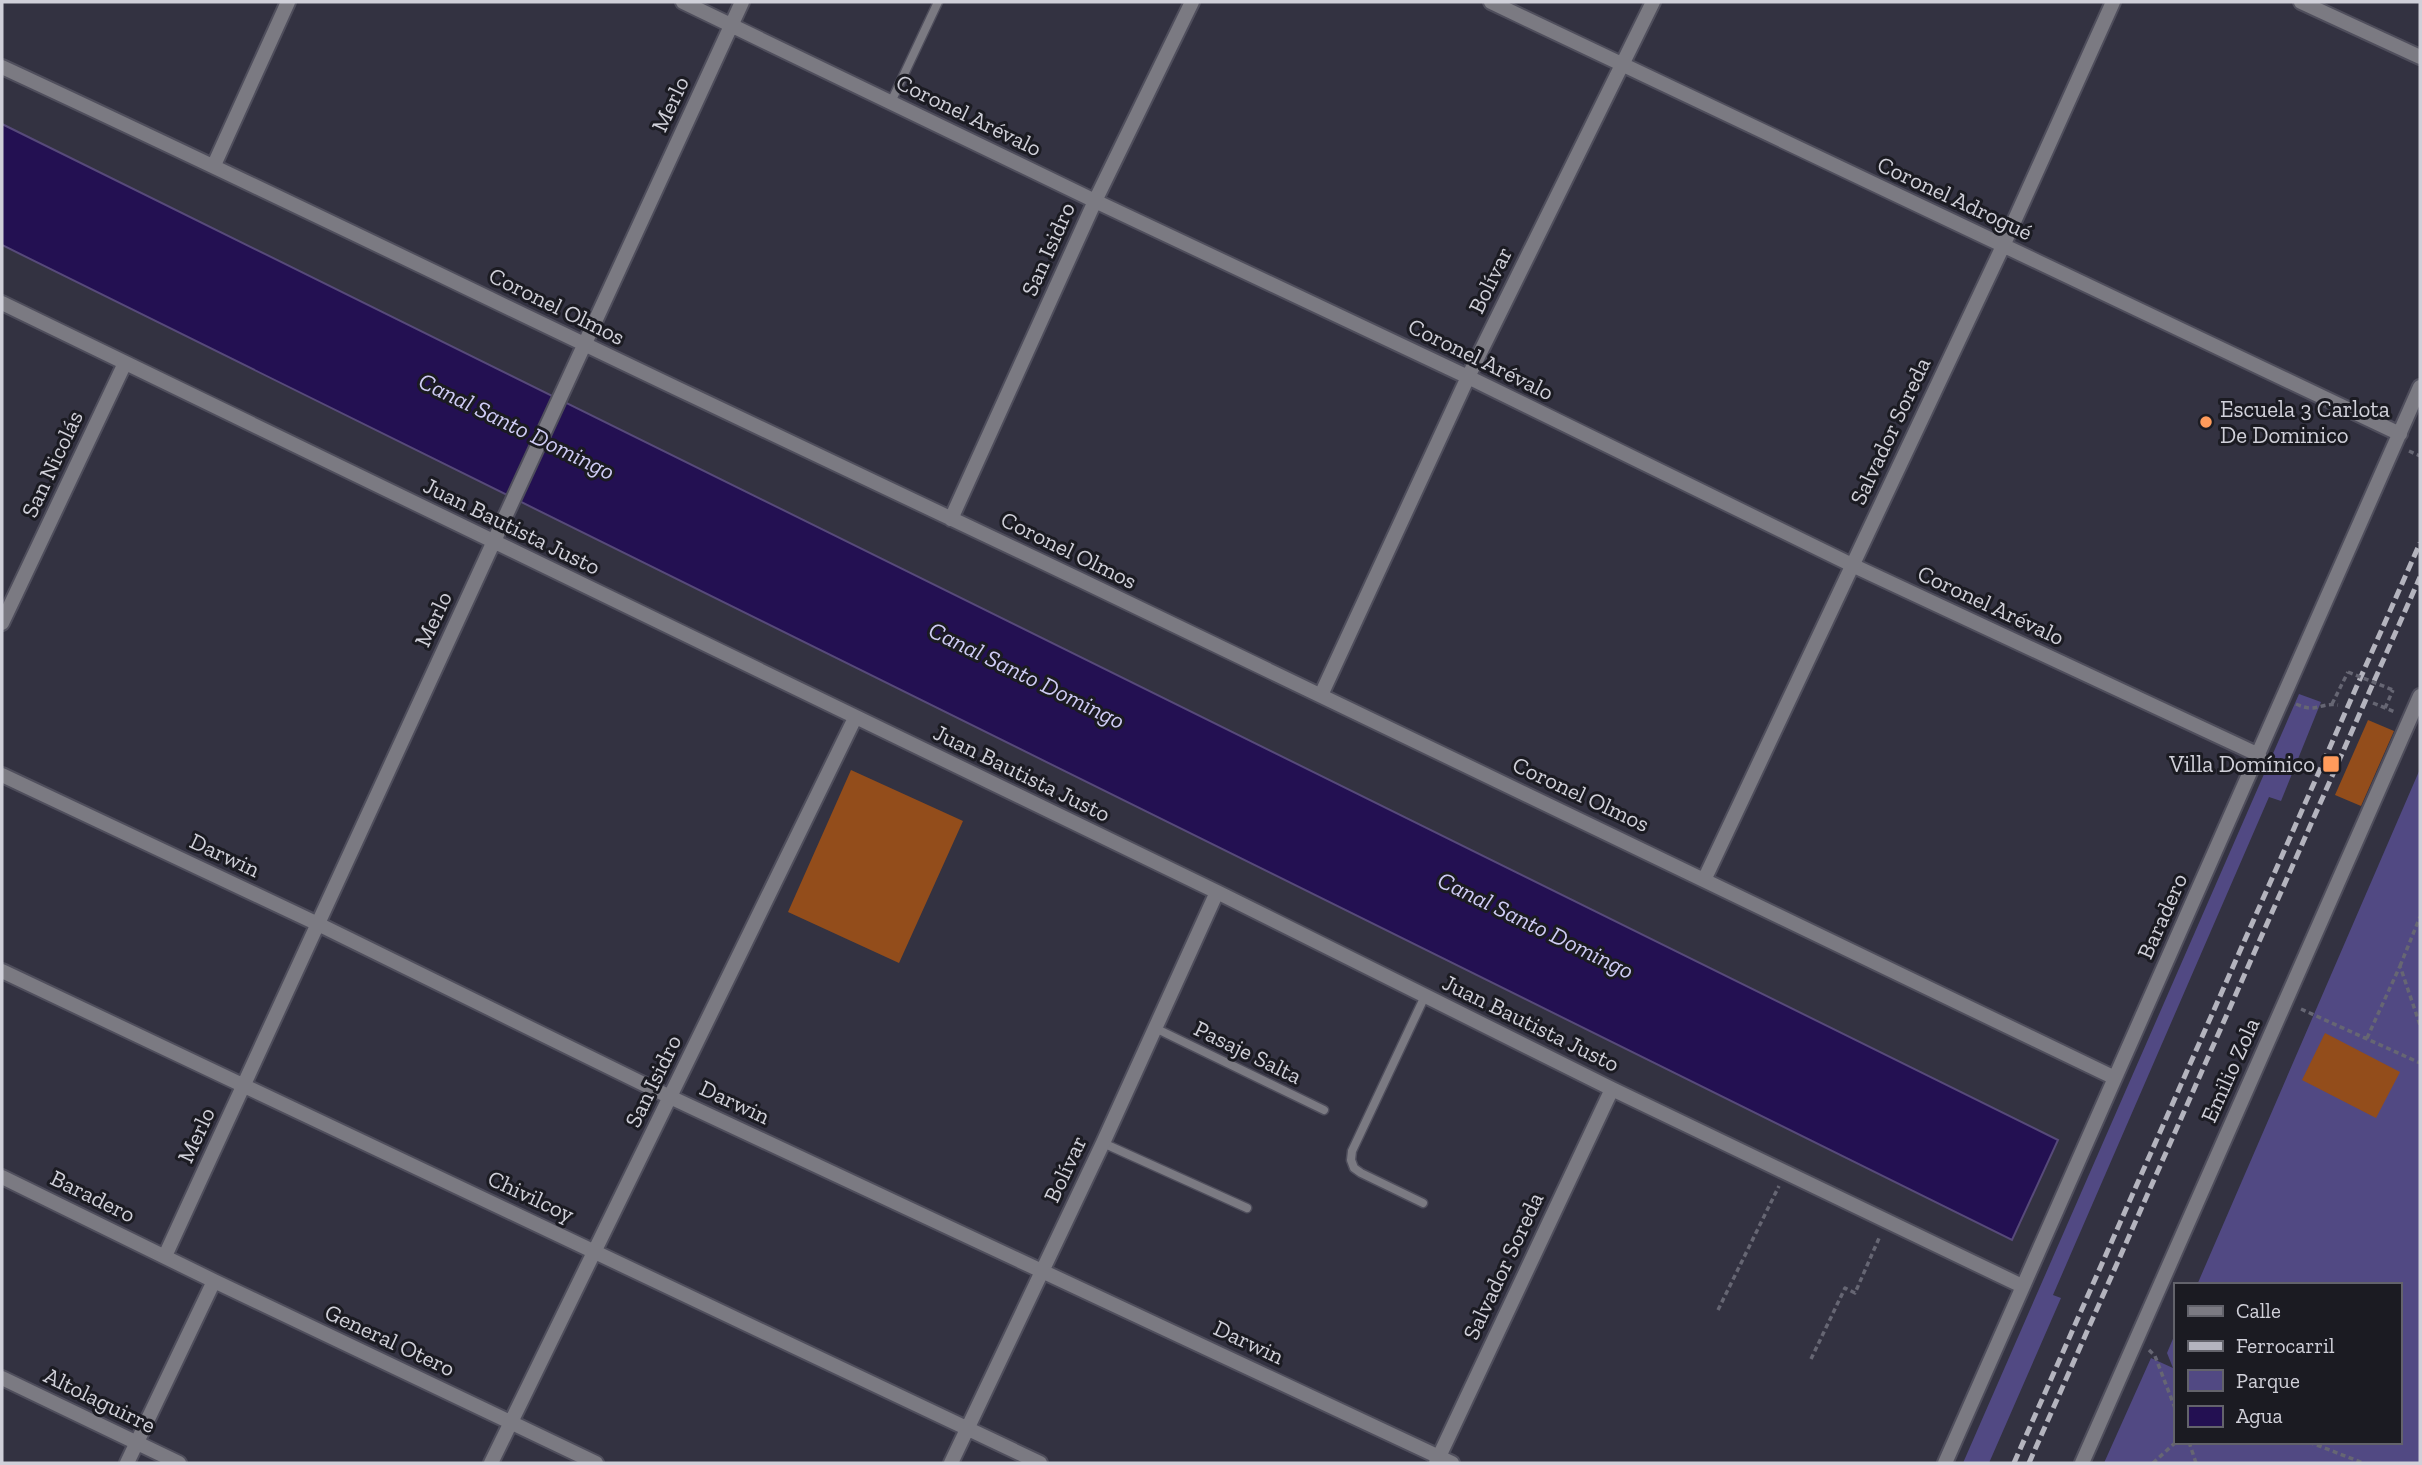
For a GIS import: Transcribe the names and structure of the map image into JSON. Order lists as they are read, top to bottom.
{
  "streets": {
    "street": [
      "Merlo",
      "Coronel Arévalo",
      "Coronel Adrogué",
      "San Isidro",
      "Bolívar",
      "Coronel Olmos",
      "Salvador Soreda",
      "San Nicolás",
      "Juan Bautista Justo",
      "Darwin",
      "Baradero",
      "Emilio Zola",
      "Chivilcoy",
      "General Otero",
      "Altolaguirre"
    ],
    "lane": ["Pasaje Salta"]
  },
  "crossings": [
    ["Merlo", "Coronel Arévalo"],
    ["Merlo", "Coronel Olmos"],
    ["Merlo", "Juan Bautista Justo"],
    ["Merlo", "Darwin"],
    ["Merlo", "Baradero"],
    ["Merlo", "Chivilcoy"],
    ["Merlo", "General Otero"],
    ["Coronel Arévalo", "San Isidro"],
    ["Coronel Arévalo", "Bolívar"],
    ["Coronel Arévalo", "Salvador Soreda"],
    ["Coronel Arévalo", "Baradero"],
    ["Coronel Adrogué", "Bolívar"],
    ["Coronel Adrogué", "Salvador Soreda"],
    ["Coronel Adrogué", "Baradero"],
    ["San Isidro", "Coronel Olmos"],
    ["San Isidro", "Juan Bautista Justo"],
    ["San Isidro", "Darwin"],
    ["San Isidro", "Chivilcoy"],
    ["San Isidro", "General Otero"],
    ["Bolívar", "Coronel Olmos"],
    ["Bolívar", "Juan Bautista Justo"],
    ["Bolívar", "Darwin"],
    ["Bolívar", "Pasaje Salta"],
    ["Bolívar", "Chivilcoy"],
    ["Coronel Olmos", "Salvador Soreda"],
    ["Coronel Olmos", "Baradero"],
    ["Salvador Soreda", "Juan Bautista Justo"],
    ["Salvador Soreda", "Darwin"],
    ["San Nicolás", "Juan Bautista Justo"],
    ["Juan Bautista Justo", "Baradero"],
    ["Baradero", "General Otero"]
  ],
  "water": ["Canal Santo Domingo"],
  "places": {
    "other": ["Escuela 3 Carlota De Dominico"],
    "transit": ["Villa Domínico"]
  },
  "legend": [
    "Calle",
    "Ferrocarril",
    "Parque",
    "Agua"
  ]
}
